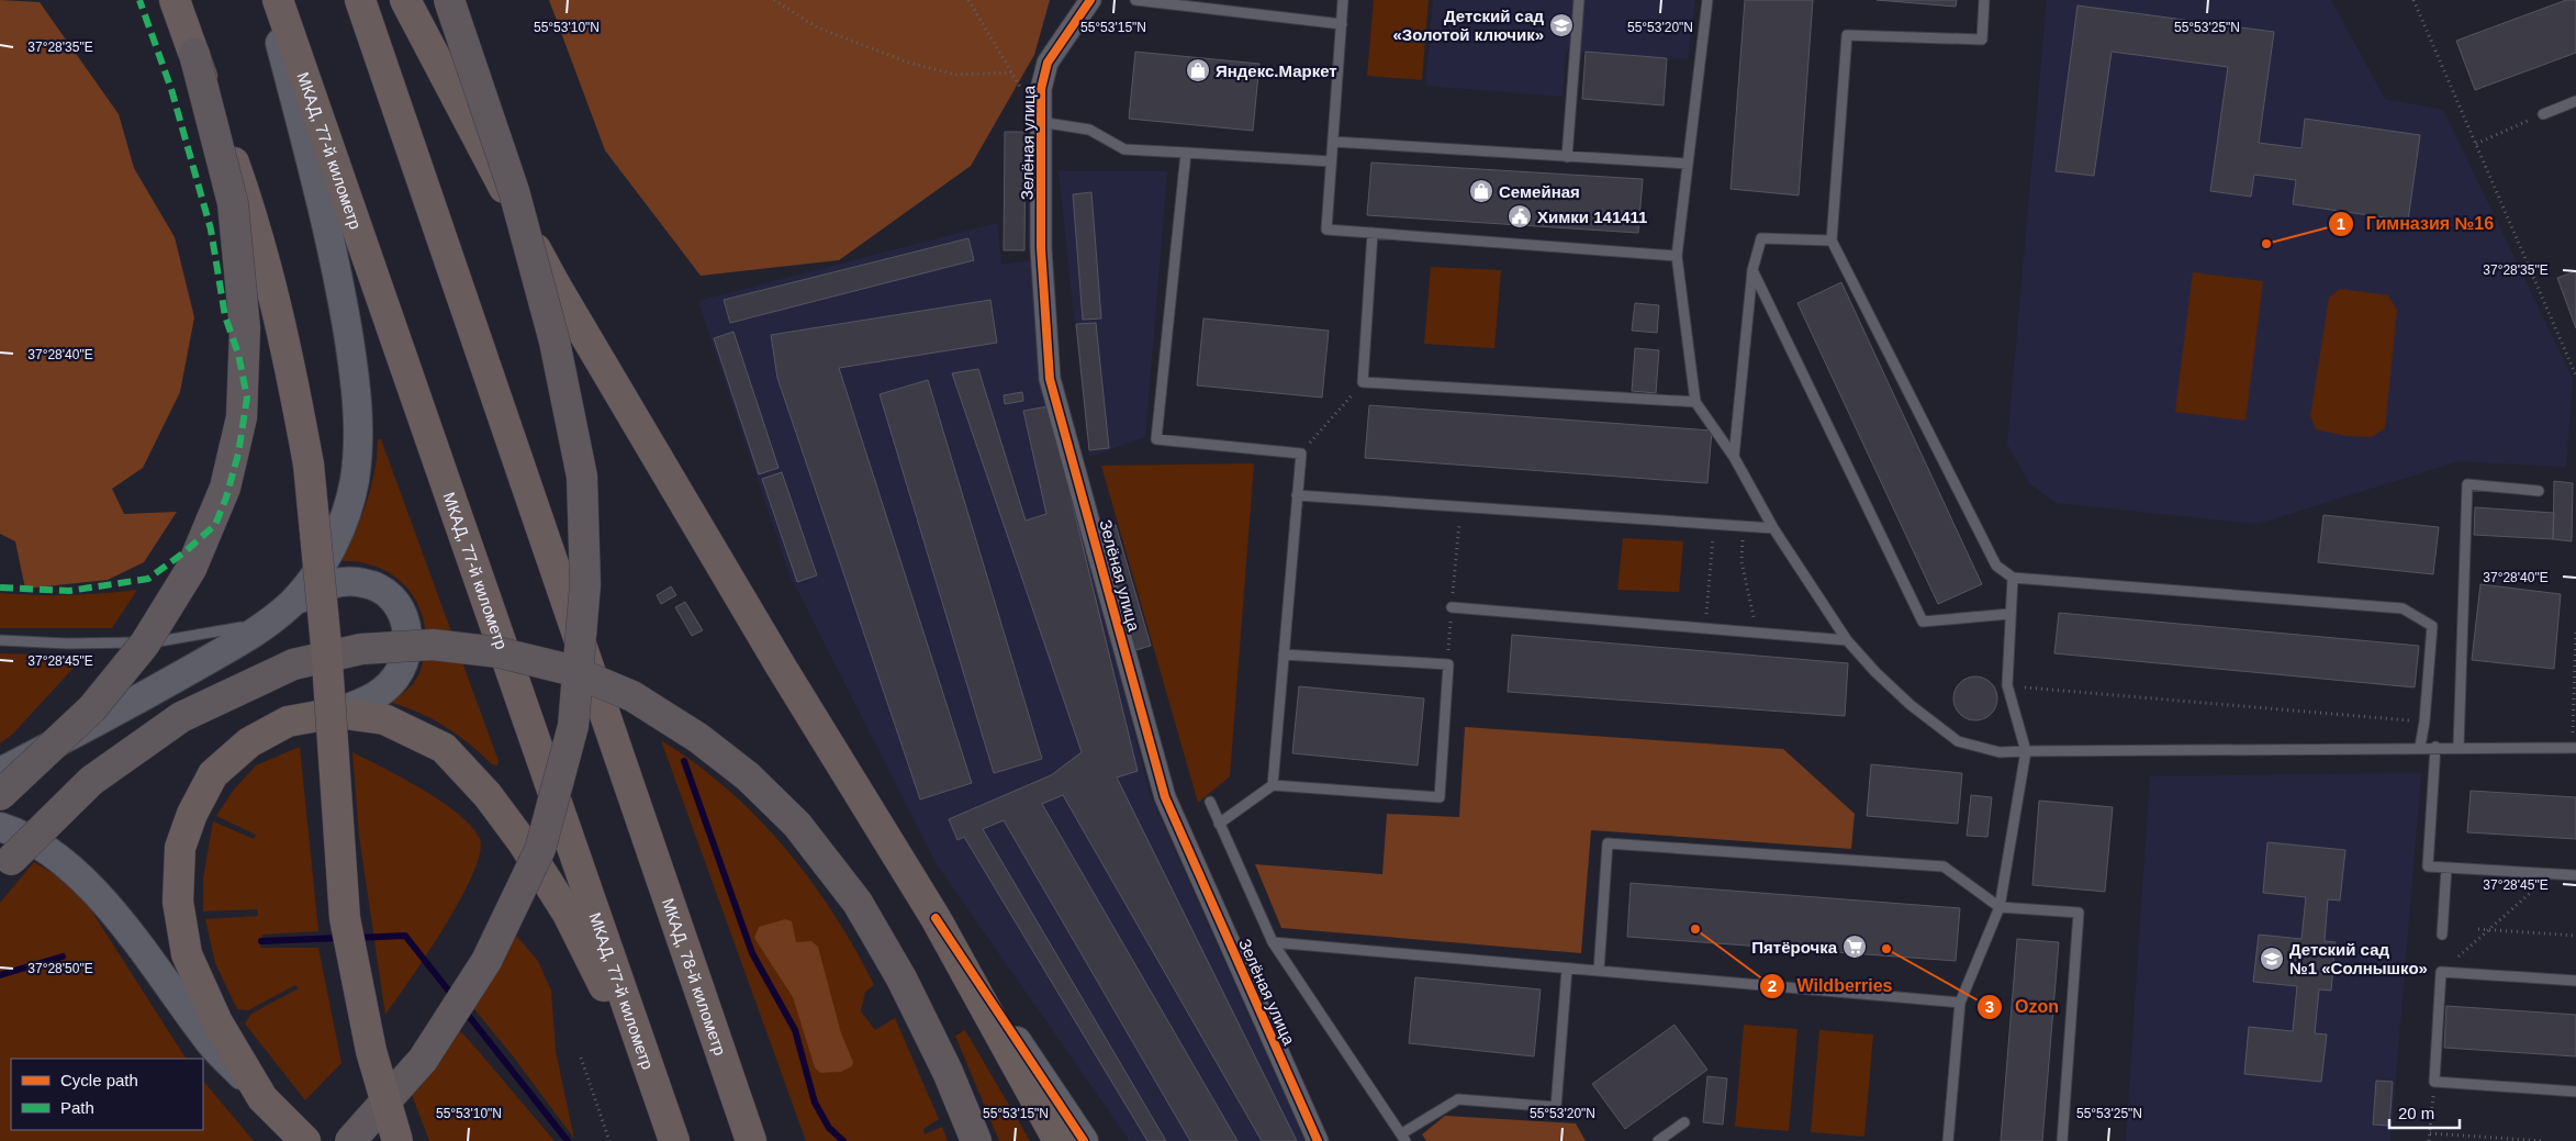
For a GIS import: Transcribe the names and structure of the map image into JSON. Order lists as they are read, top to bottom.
{
  "streets": {
    "highway": ["МКАД, 77-й километр", "МКАД, 78-й километр"],
    "street": ["Зелёная улица"]
  },
  "places": {
    "school or university": ["Детский сад «Золотой ключик»", "Детский сад №1 «Солнышко»"],
    "shop": ["Яндекс.Маркет", "Семейная"],
    "public building": ["Химки 141411"],
    "other": ["Гимназия №16", "Wildberries", "Ozon"],
    "supermarket": ["Пятёрочка"]
  },
  "legend": ["Cycle path", "Path"],
  "scale_bar": "20 m",
  "coordinates": [
    "55°53'10\"N",
    "55°53'15\"N",
    "55°53'20\"N",
    "55°53'25\"N",
    "37°28'35\"E",
    "37°28'40\"E",
    "37°28'45\"E",
    "37°28'50\"E"
  ]
}
